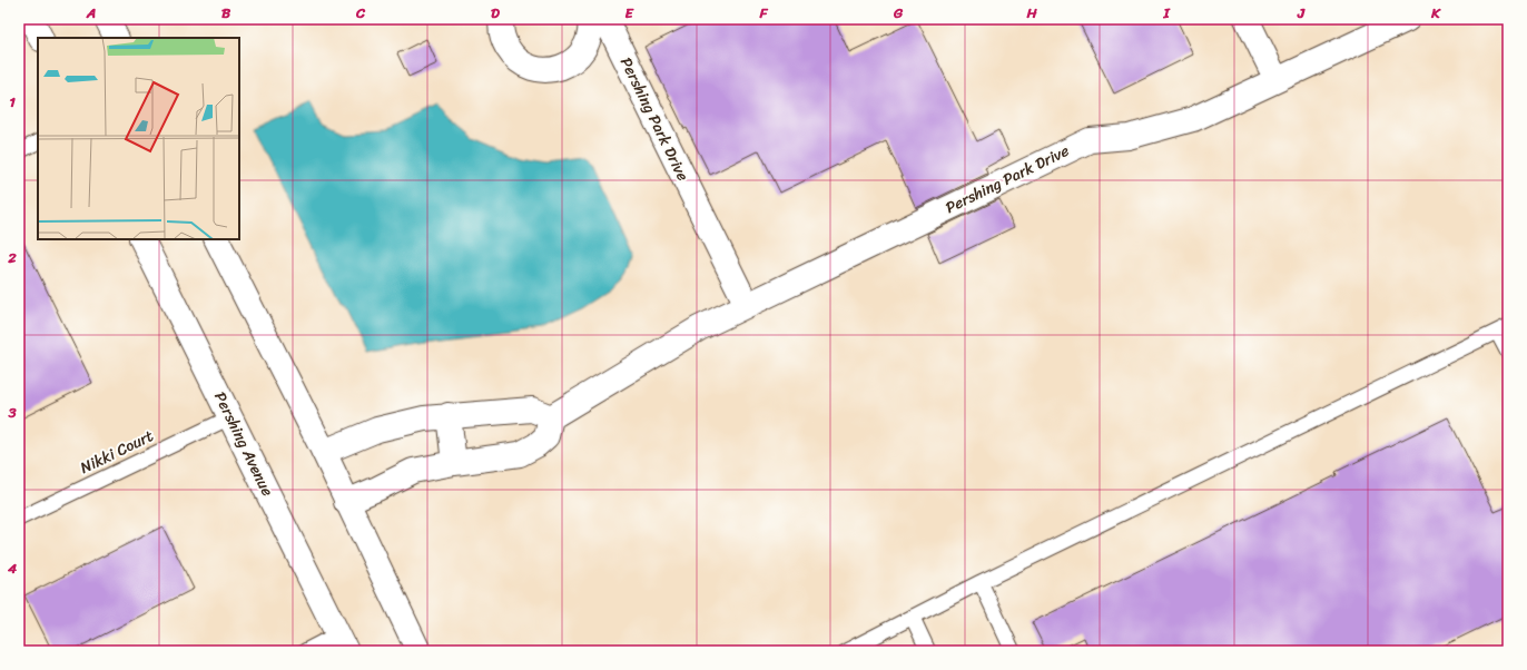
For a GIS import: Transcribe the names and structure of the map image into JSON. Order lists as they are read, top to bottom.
{
  "streets": {
    "street": ["Pershing Park Drive", "Pershing Avenue"],
    "lane": ["Nikki Court"]
  },
  "crossings": [
    ["Pershing Avenue", "Nikki Court"]
  ],
  "grid": {
    "columns": [
      "A",
      "B",
      "C",
      "D",
      "E",
      "F",
      "G",
      "H",
      "I",
      "J",
      "K"
    ],
    "rows": [
      "1",
      "2",
      "3",
      "4"
    ]
  }
}
